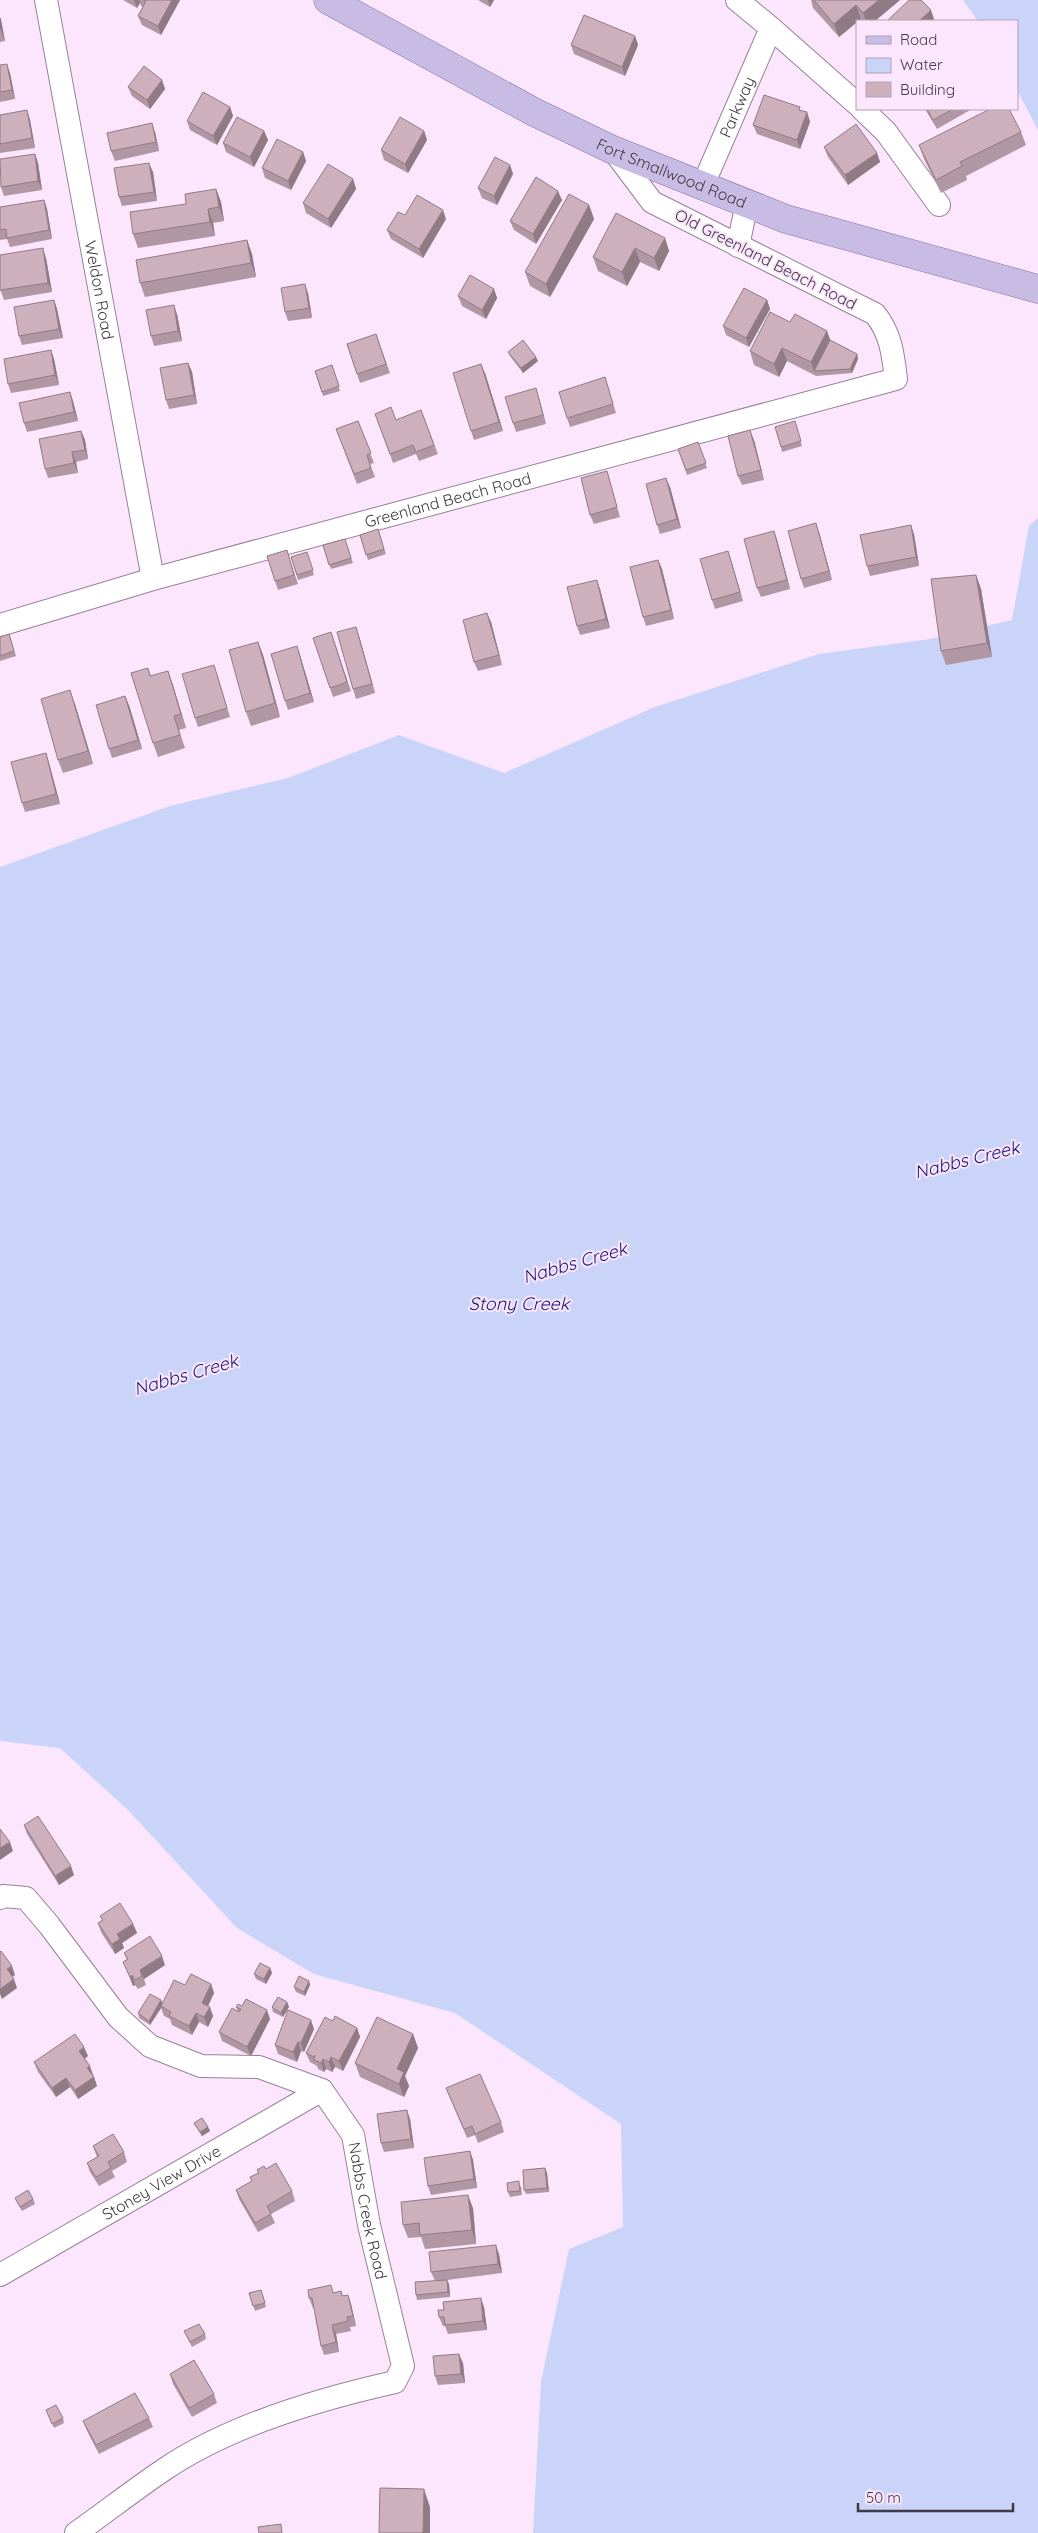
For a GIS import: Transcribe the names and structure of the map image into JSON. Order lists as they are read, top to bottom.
{
  "streets": {
    "main road": ["Fort Smallwood Road"],
    "street": [
      "Parkway",
      "Old Greenland Beach Road",
      "Weldon Road",
      "Greenland Beach Road",
      "Stoney View Drive",
      "Nabbs Creek Road"
    ]
  },
  "crossings": [
    ["Parkway", "Fort Smallwood Road"],
    ["Fort Smallwood Road", "Old Greenland Beach Road"],
    ["Old Greenland Beach Road", "Greenland Beach Road"],
    ["Weldon Road", "Greenland Beach Road"],
    ["Stoney View Drive", "Nabbs Creek Road"]
  ],
  "water": ["Nabbs Creek", "Stony Creek"],
  "legend": ["Road", "Water", "Building"],
  "scale_bar": "50 m"
}
